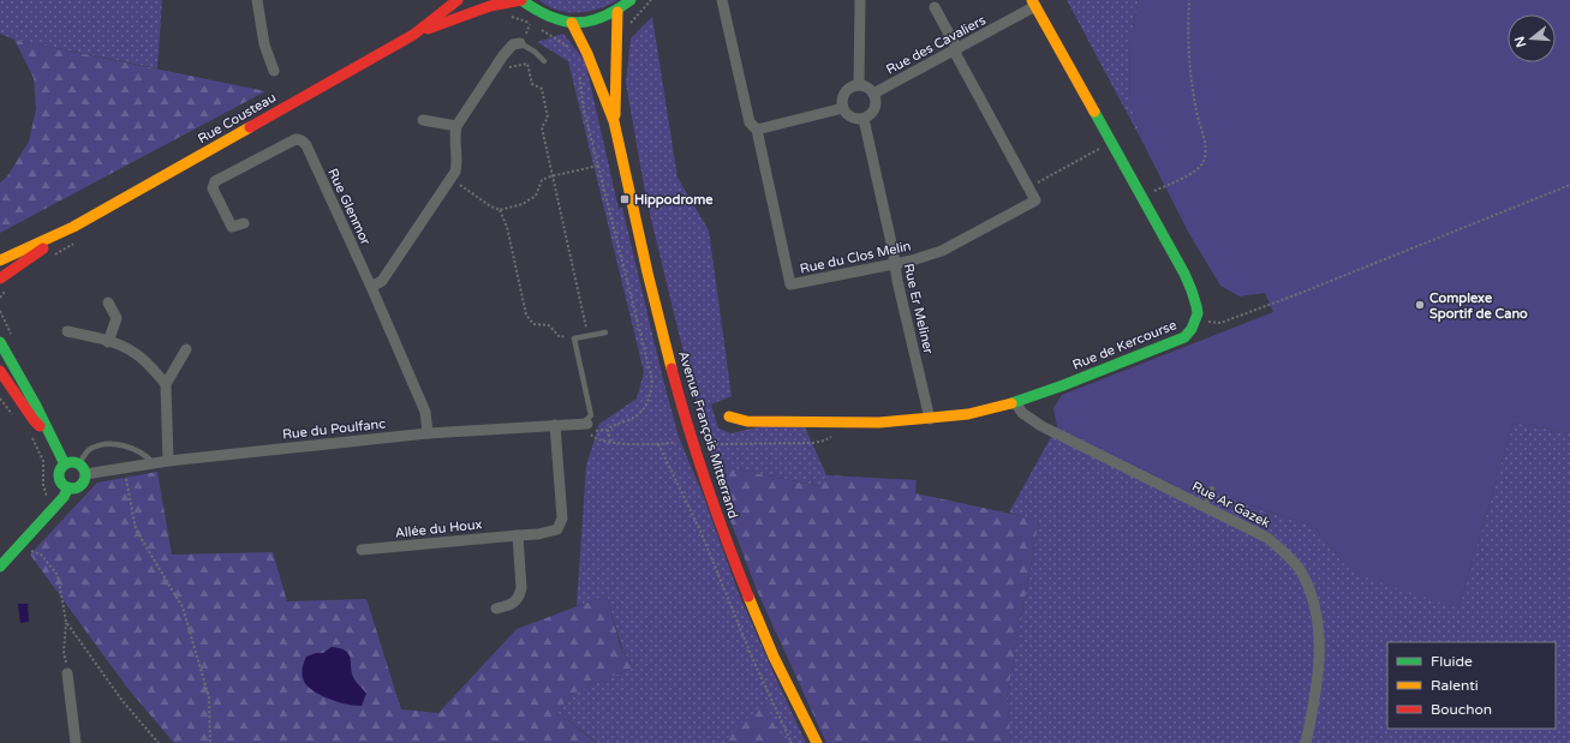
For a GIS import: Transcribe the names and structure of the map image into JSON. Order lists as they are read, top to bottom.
{
  "streets": {
    "main road": ["Rue Cousteau", "Rue de Kercourse", "Avenue François Mitterrand"],
    "street": [
      "Rue des Cavaliers",
      "Rue Glenmor",
      "Rue du Clos Melin",
      "Rue Er Meliner",
      "Rue du Poulfanc",
      "Rue Ar Gazek",
      "Allée du Houx"
    ]
  },
  "crossings": [
    ["Rue des Cavaliers", "Rue Er Meliner"],
    ["Rue Glenmor", "Rue du Poulfanc"],
    ["Rue du Clos Melin", "Rue Er Meliner"],
    ["Rue Er Meliner", "Rue de Kercourse"],
    ["Rue de Kercourse", "Rue Ar Gazek"],
    ["Rue du Poulfanc", "Allée du Houx"]
  ],
  "places": {
    "transit": ["Hippodrome"],
    "other": ["Complexe Sportif de Cano"]
  },
  "legend": ["Fluide", "Ralenti", "Bouchon"],
  "north": "left"
}
